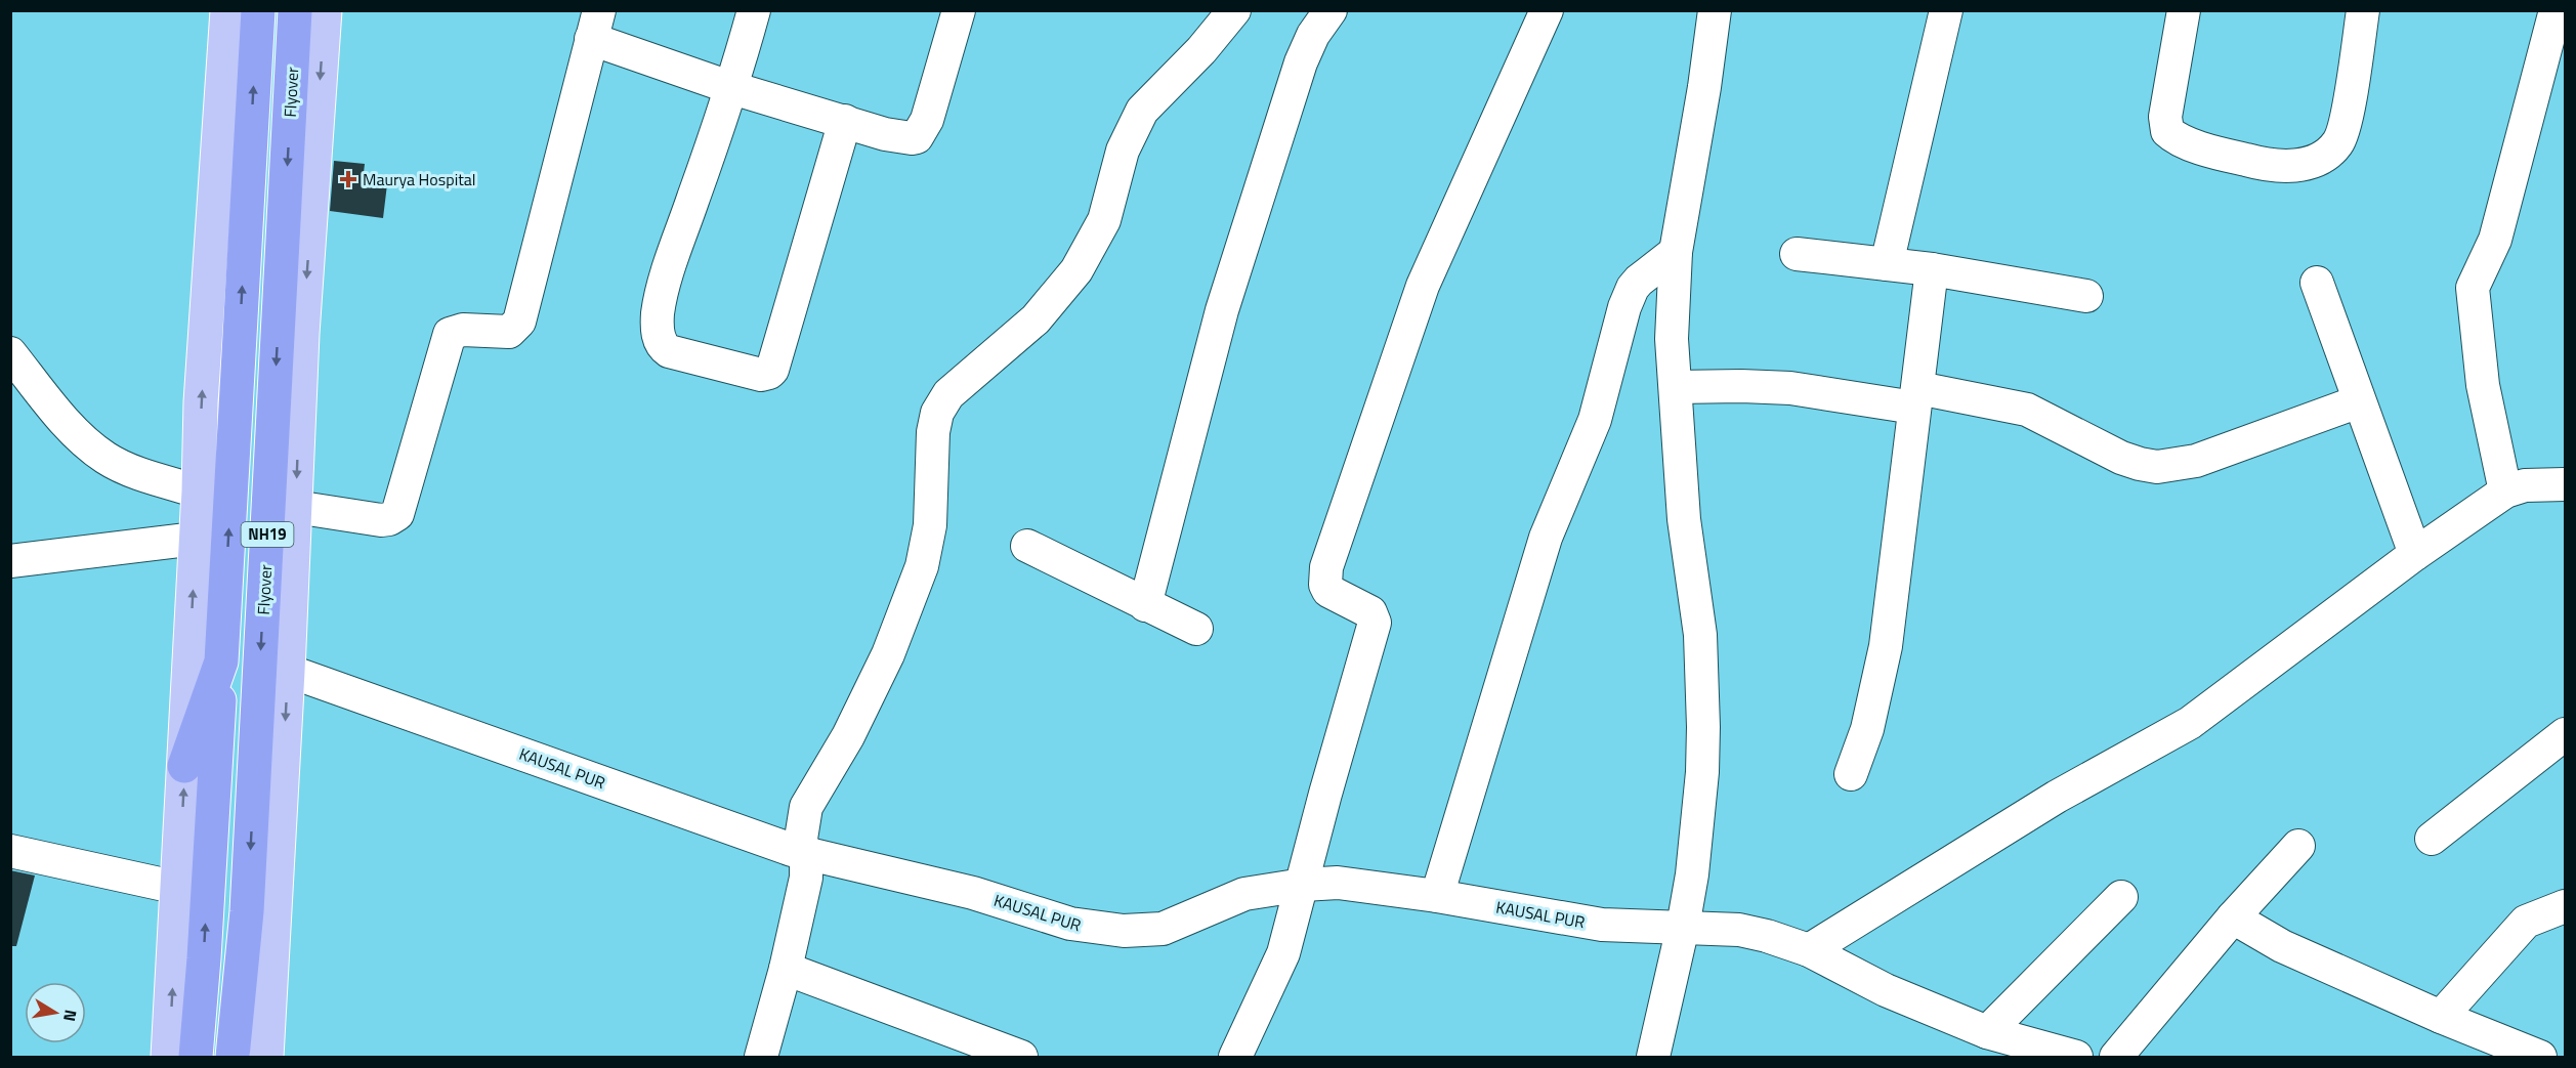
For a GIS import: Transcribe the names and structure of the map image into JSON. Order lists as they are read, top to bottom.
{
  "streets": {
    "highway": ["Flyover", "NH19"],
    "street": ["KAUSAL PUR"]
  },
  "places": {
    "health": ["Maurya Hospital"]
  },
  "north": "right"
}
